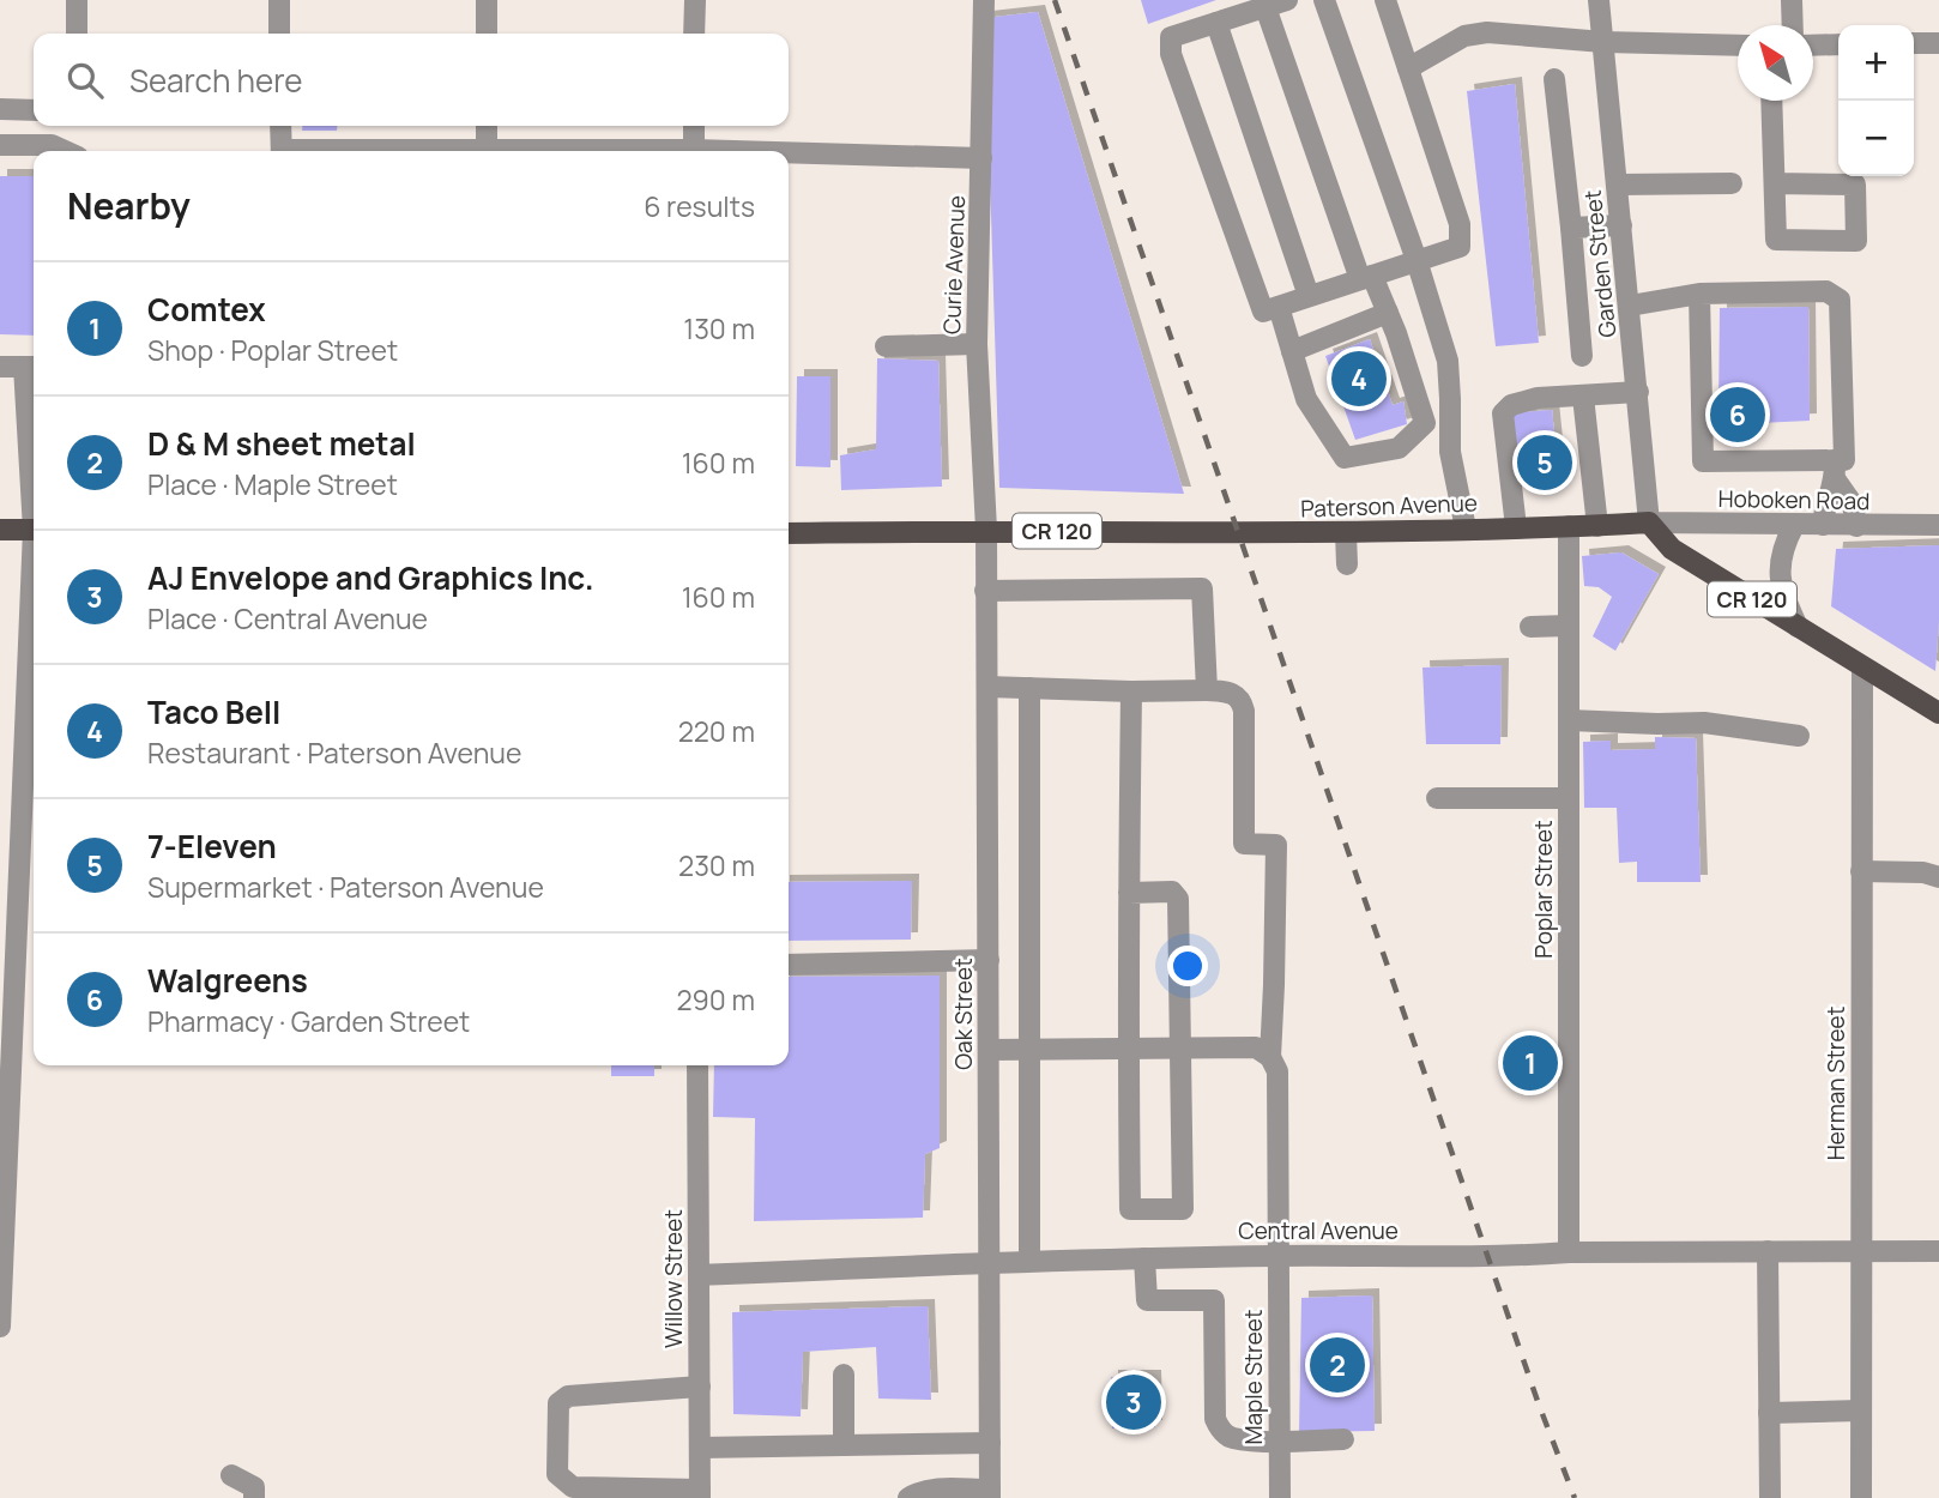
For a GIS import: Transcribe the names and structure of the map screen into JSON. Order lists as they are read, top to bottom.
{
  "streets": {
    "main road": ["Paterson Avenue", "CR 120"],
    "street": [
      "Garden Street",
      "Curie Avenue",
      "Hoboken Road",
      "Poplar Street",
      "Oak Street",
      "Herman Street",
      "Central Avenue",
      "Willow Street",
      "Maple Street"
    ]
  },
  "crossings": [
    ["Garden Street", "Hoboken Road"],
    ["Garden Street", "Paterson Avenue"],
    ["Garden Street", "CR 120"],
    ["Curie Avenue", "Paterson Avenue"],
    ["Curie Avenue", "Oak Street"],
    ["Hoboken Road", "Paterson Avenue"],
    ["Hoboken Road", "CR 120"],
    ["Paterson Avenue", "CR 120"],
    ["Paterson Avenue", "Poplar Street"],
    ["Paterson Avenue", "Oak Street"],
    ["CR 120", "Herman Street"],
    ["Poplar Street", "Central Avenue"],
    ["Oak Street", "Central Avenue"],
    ["Herman Street", "Central Avenue"],
    ["Central Avenue", "Willow Street"],
    ["Central Avenue", "Maple Street"]
  ],
  "north": "top left",
  "page": {
    "map_buttons": ["+", "−"],
    "search": "Search here",
    "heading": ["Nearby", "6 results"],
    "list": [
      {
        "mark": "1",
        "name": "Comtex",
        "note": "Shop · Poplar Street",
        "value": "130 m"
      },
      {
        "mark": "2",
        "name": "D & M sheet metal",
        "note": "Place · Maple Street",
        "value": "160 m"
      },
      {
        "mark": "3",
        "name": "AJ Envelope and Graphics Inc.",
        "note": "Place · Central Avenue",
        "value": "160 m"
      },
      {
        "mark": "4",
        "name": "Taco Bell",
        "note": "Restaurant · Paterson Avenue",
        "value": "220 m"
      },
      {
        "mark": "5",
        "name": "7-Eleven",
        "note": "Supermarket · Paterson Avenue",
        "value": "230 m"
      },
      {
        "mark": "6",
        "name": "Walgreens",
        "note": "Pharmacy · Garden Street",
        "value": "290 m"
      }
    ],
    "pins": [
      "4",
      "6",
      "5",
      "1",
      "2",
      "3"
    ]
  }
}
